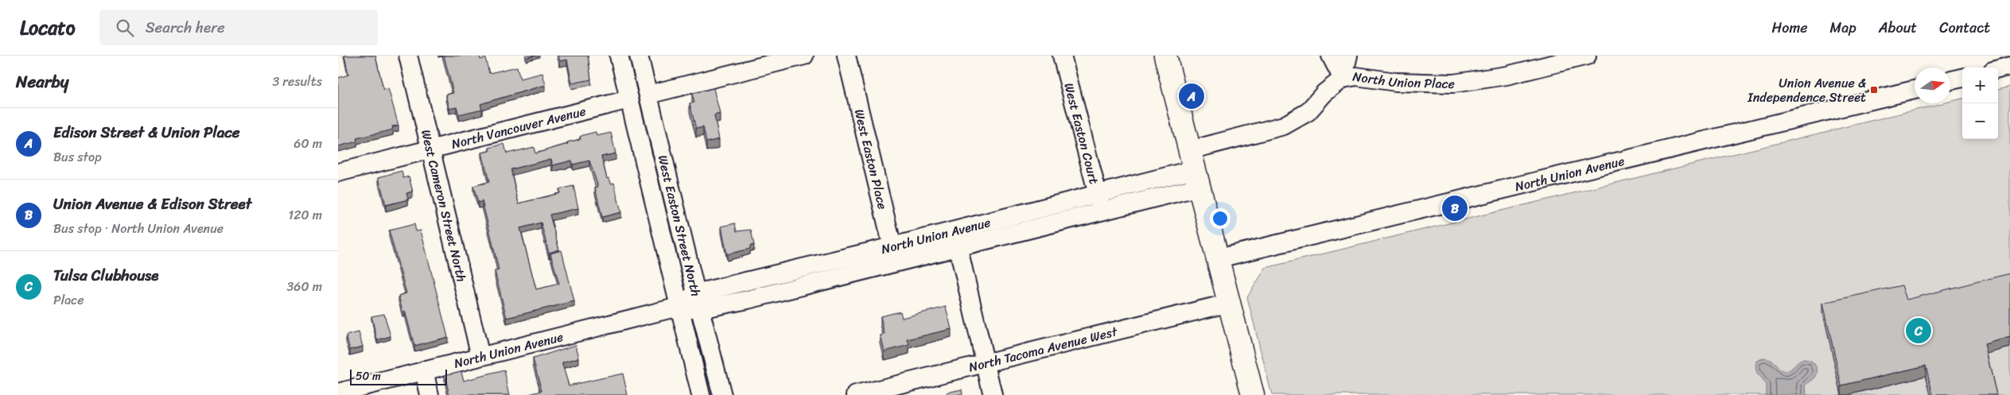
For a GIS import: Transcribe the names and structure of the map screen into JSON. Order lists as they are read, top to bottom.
{
  "streets": {
    "street": [
      "North Union Place",
      "North Vancouver Avenue",
      "West Easton Court",
      "West Easton Place",
      "North Union Avenue",
      "West Cameron Street North",
      "West Easton Street North",
      "North Tacoma Avenue West"
    ]
  },
  "crossings": [
    ["North Union Place", "North Union Avenue"],
    ["North Vancouver Avenue", "West Cameron Street North"],
    ["North Vancouver Avenue", "West Easton Street North"],
    ["West Easton Court", "North Union Avenue"],
    ["West Easton Place", "North Union Avenue"],
    ["North Union Avenue", "West Cameron Street North"],
    ["North Union Avenue", "West Easton Street North"]
  ],
  "places": {
    "transit": ["Union Avenue & Independence Street"]
  },
  "scale_bar": "50 m",
  "north": "right",
  "page": {
    "header": "Locato",
    "search": "Search here",
    "nav": [
      "Home",
      "Map",
      "About",
      "Contact"
    ],
    "heading": ["Nearby", "3 results"],
    "map_buttons": ["+", "−"],
    "pins": ["A", "B", "C"],
    "list": [
      {
        "mark": "A",
        "name": "Edison Street & Union Place",
        "note": "Bus stop",
        "value": "60 m"
      },
      {
        "mark": "B",
        "name": "Union Avenue & Edison Street",
        "note": "Bus stop · North Union Avenue",
        "value": "120 m"
      },
      {
        "mark": "C",
        "name": "Tulsa Clubhouse",
        "note": "Place",
        "value": "360 m"
      }
    ],
    "scale": "50 m"
  }
}
